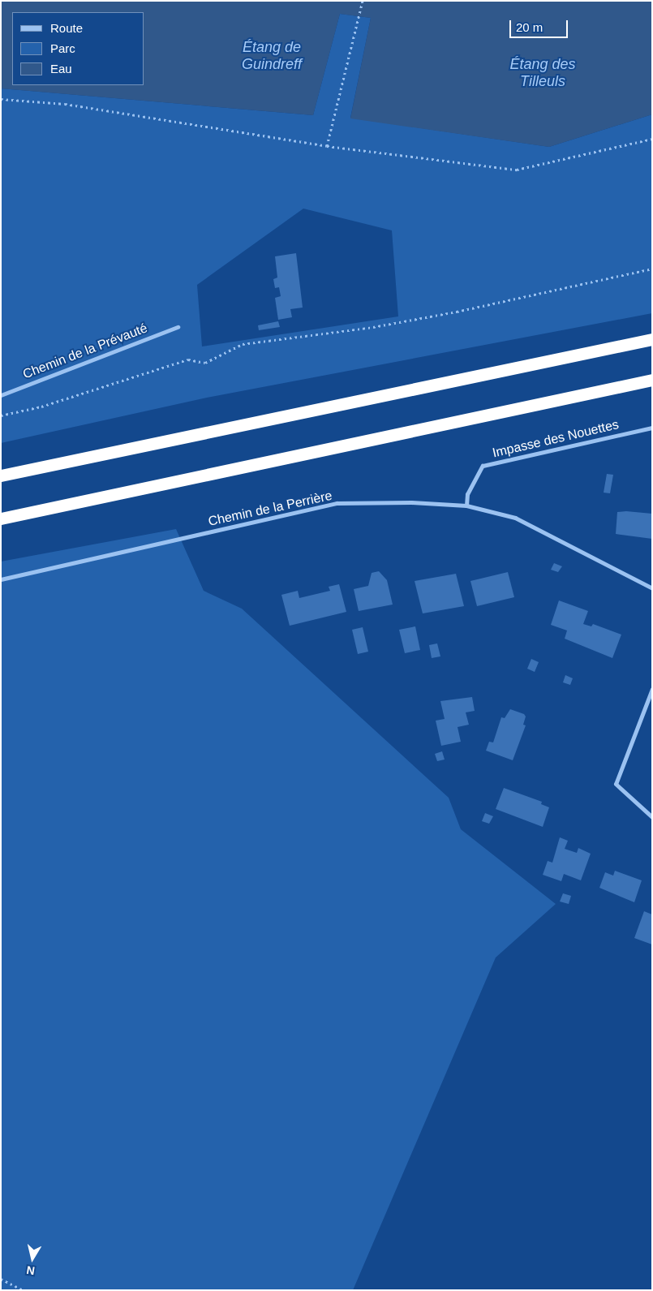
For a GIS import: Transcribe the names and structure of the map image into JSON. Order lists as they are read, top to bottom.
{
  "streets": {
    "street": ["Chemin de la Prévauté", "Impasse des Nouettes", "Chemin de la Perrière"]
  },
  "crossings": [
    ["Impasse des Nouettes", "Chemin de la Perrière"]
  ],
  "water": ["Étang de Guindreff", "Étang des Tilleuls"],
  "legend": ["Route", "Parc", "Eau"],
  "scale_bar": "20 m",
  "north": "bottom"
}
